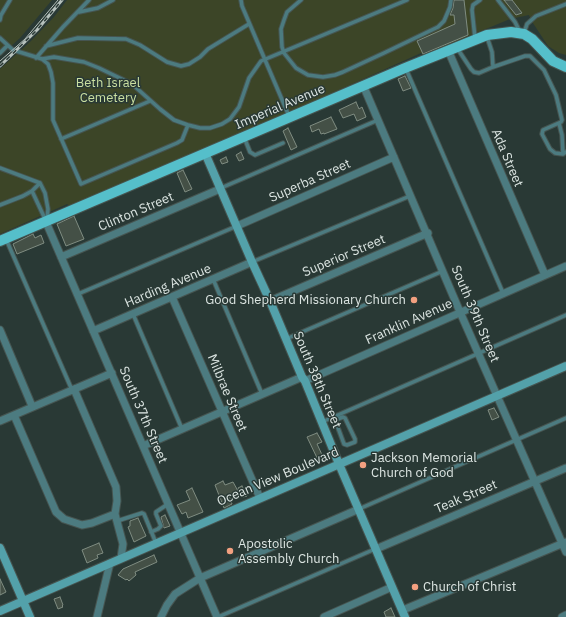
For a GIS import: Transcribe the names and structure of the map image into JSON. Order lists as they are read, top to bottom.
{
  "streets": {
    "main road": ["Imperial Avenue", "South 38th Street", "Ocean View Boulevard"],
    "street": [
      "Ada Street",
      "Superba Street",
      "Clinton Street",
      "Superior Street",
      "Harding Avenue",
      "South 39th Street",
      "Franklin Avenue",
      "Milbrae Street",
      "South 37th Street",
      "Teak Street"
    ]
  },
  "crossings": [
    ["Imperial Avenue", "Ada Street"],
    ["Imperial Avenue", "South 39th Street"],
    ["Imperial Avenue", "South 38th Street"],
    ["Imperial Avenue", "South 37th Street"],
    ["Ada Street", "Franklin Avenue"],
    ["Superba Street", "South 39th Street"],
    ["Superba Street", "South 38th Street"],
    ["Clinton Street", "South 38th Street"],
    ["Clinton Street", "South 37th Street"],
    ["Superior Street", "South 39th Street"],
    ["Superior Street", "South 38th Street"],
    ["Harding Avenue", "South 38th Street"],
    ["Harding Avenue", "Milbrae Street"],
    ["Harding Avenue", "South 37th Street"],
    ["South 39th Street", "Franklin Avenue"],
    ["South 39th Street", "Ocean View Boulevard"],
    ["South 39th Street", "Teak Street"],
    ["Franklin Avenue", "South 38th Street"],
    ["Franklin Avenue", "Milbrae Street"],
    ["Franklin Avenue", "South 37th Street"],
    ["South 38th Street", "Ocean View Boulevard"],
    ["South 38th Street", "Teak Street"],
    ["Milbrae Street", "Ocean View Boulevard"],
    ["South 37th Street", "Ocean View Boulevard"]
  ],
  "parks": ["Beth Israel Cemetery"],
  "places": [
    "Good Shepherd Missionary Church",
    "Jackson Memorial Church of God",
    "Apostolic Assembly Church",
    "Church of Christ"
  ]
}
